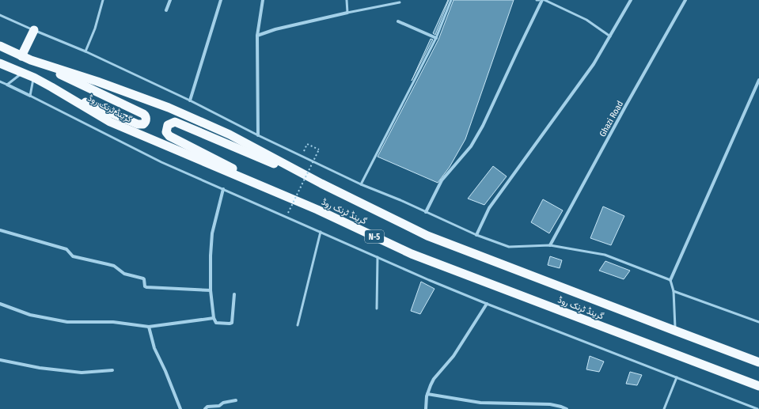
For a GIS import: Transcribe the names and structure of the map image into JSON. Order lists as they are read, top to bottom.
{
  "streets": {
    "highway": ["گرینڈ ٹرنک روڈ", "N-5"],
    "street": ["Ghazi Road"]
  }
}
